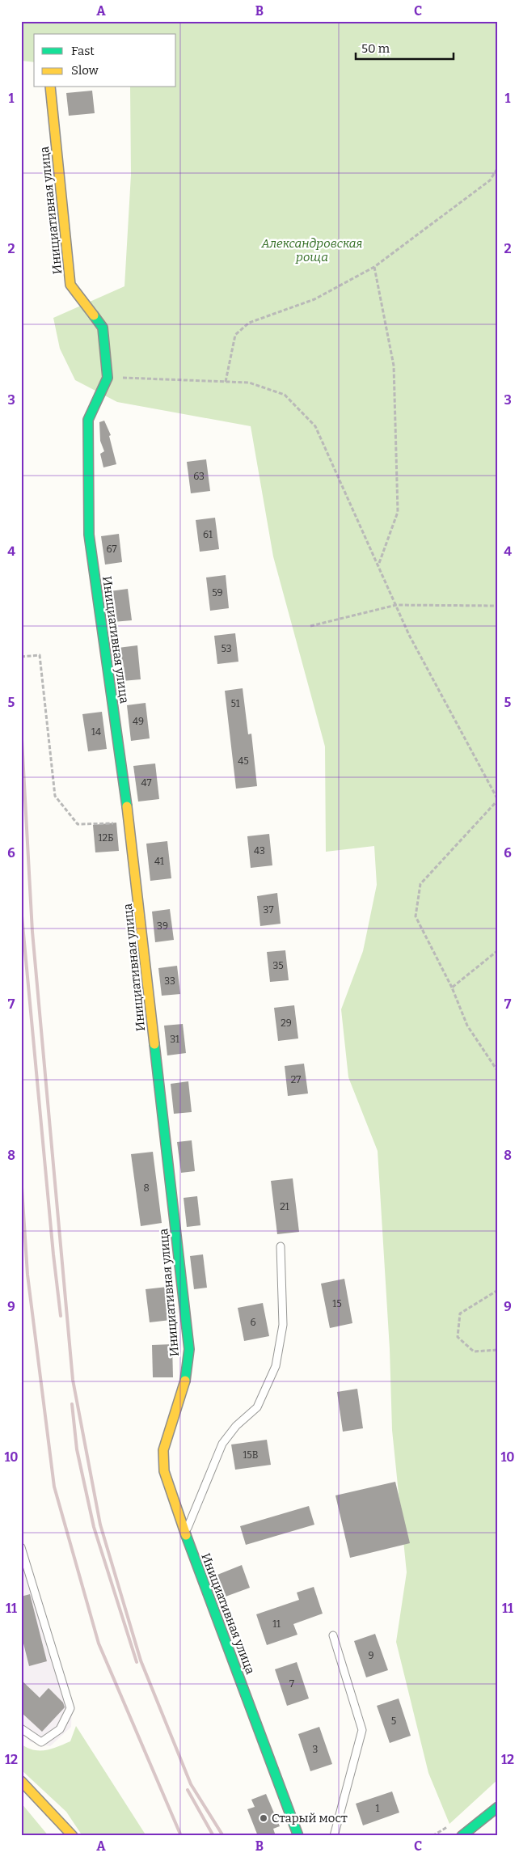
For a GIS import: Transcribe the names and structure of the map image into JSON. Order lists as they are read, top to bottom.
{
  "streets": {
    "street": ["Инициативная улица"]
  },
  "parks": ["Александровская роща"],
  "places": ["Старый мост"],
  "house_numbers": [
    "63",
    "61",
    "67",
    "59",
    "53",
    "51",
    "49",
    "14",
    "45",
    "47",
    "12Б",
    "43",
    "41",
    "37",
    "39",
    "35",
    "33",
    "29",
    "31",
    "27",
    "8",
    "21",
    "15",
    "6",
    "15В",
    "11",
    "9",
    "7",
    "5",
    "3",
    "1"
  ],
  "legend": ["Fast", "Slow"],
  "scale_bar": "50 m",
  "grid": {
    "columns": ["A", "B", "C"],
    "rows": [
      "1",
      "2",
      "3",
      "4",
      "5",
      "6",
      "7",
      "8",
      "9",
      "10",
      "11",
      "12"
    ]
  }
}
